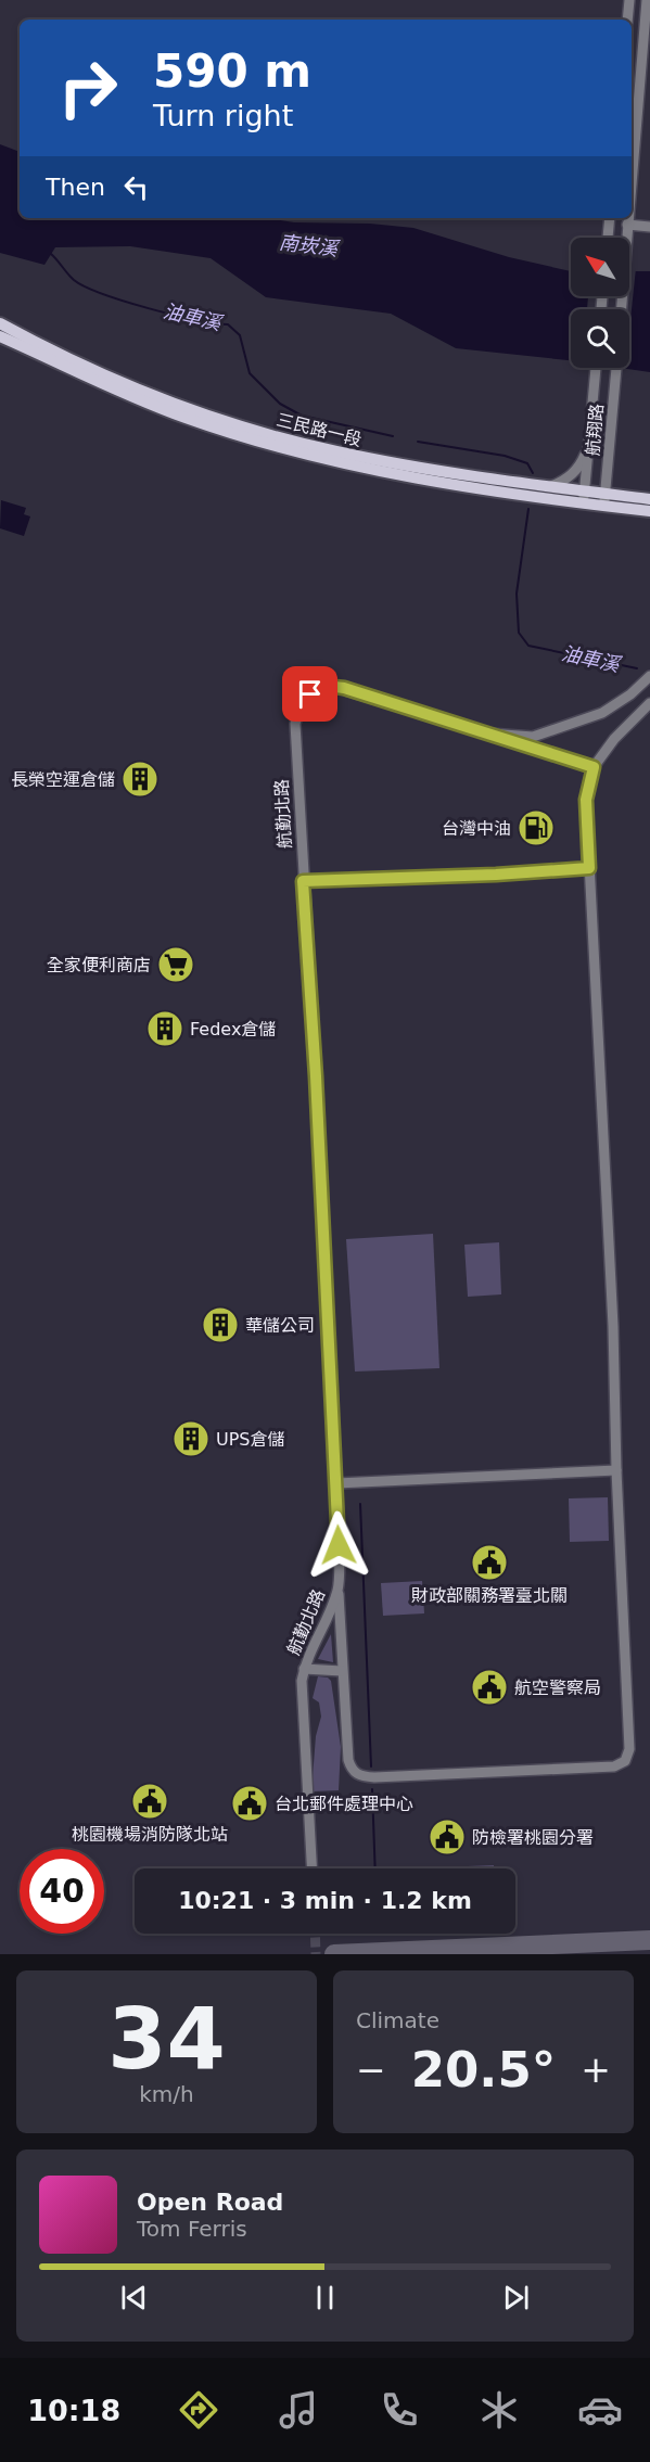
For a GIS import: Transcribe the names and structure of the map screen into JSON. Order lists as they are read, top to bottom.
{
  "streets": {
    "main road": ["三民路一段"],
    "street": ["航翔路", "航勤北路"]
  },
  "crossings": [
    ["三民路一段", "航翔路"]
  ],
  "water": ["南崁溪", "油車溪"],
  "places": {
    "building": [
      "長榮空運倉儲",
      "Fedex倉儲",
      "華儲公司",
      "UPS倉儲"
    ],
    "fuel station": ["台灣中油"],
    "supermarket": ["全家便利商店"],
    "public building": [
      "財政部關務署臺北關",
      "航空警察局",
      "桃園機場消防隊北站",
      "台北郵件處理中心",
      "防檢署桃園分署"
    ]
  },
  "north": "top left",
  "page": {
    "turn": ["590 m", "Turn right"],
    "then": "Then",
    "limit": "40",
    "trip": "10:21 · 3 min · 1.2 km",
    "tile": [
      ["34", "km/h"],
      "Climate"
    ],
    "heat": ["−", "20.5°", "+"],
    "song": ["Open Road", "Tom Ferris"],
    "tabs": "10:18"
  }
}
